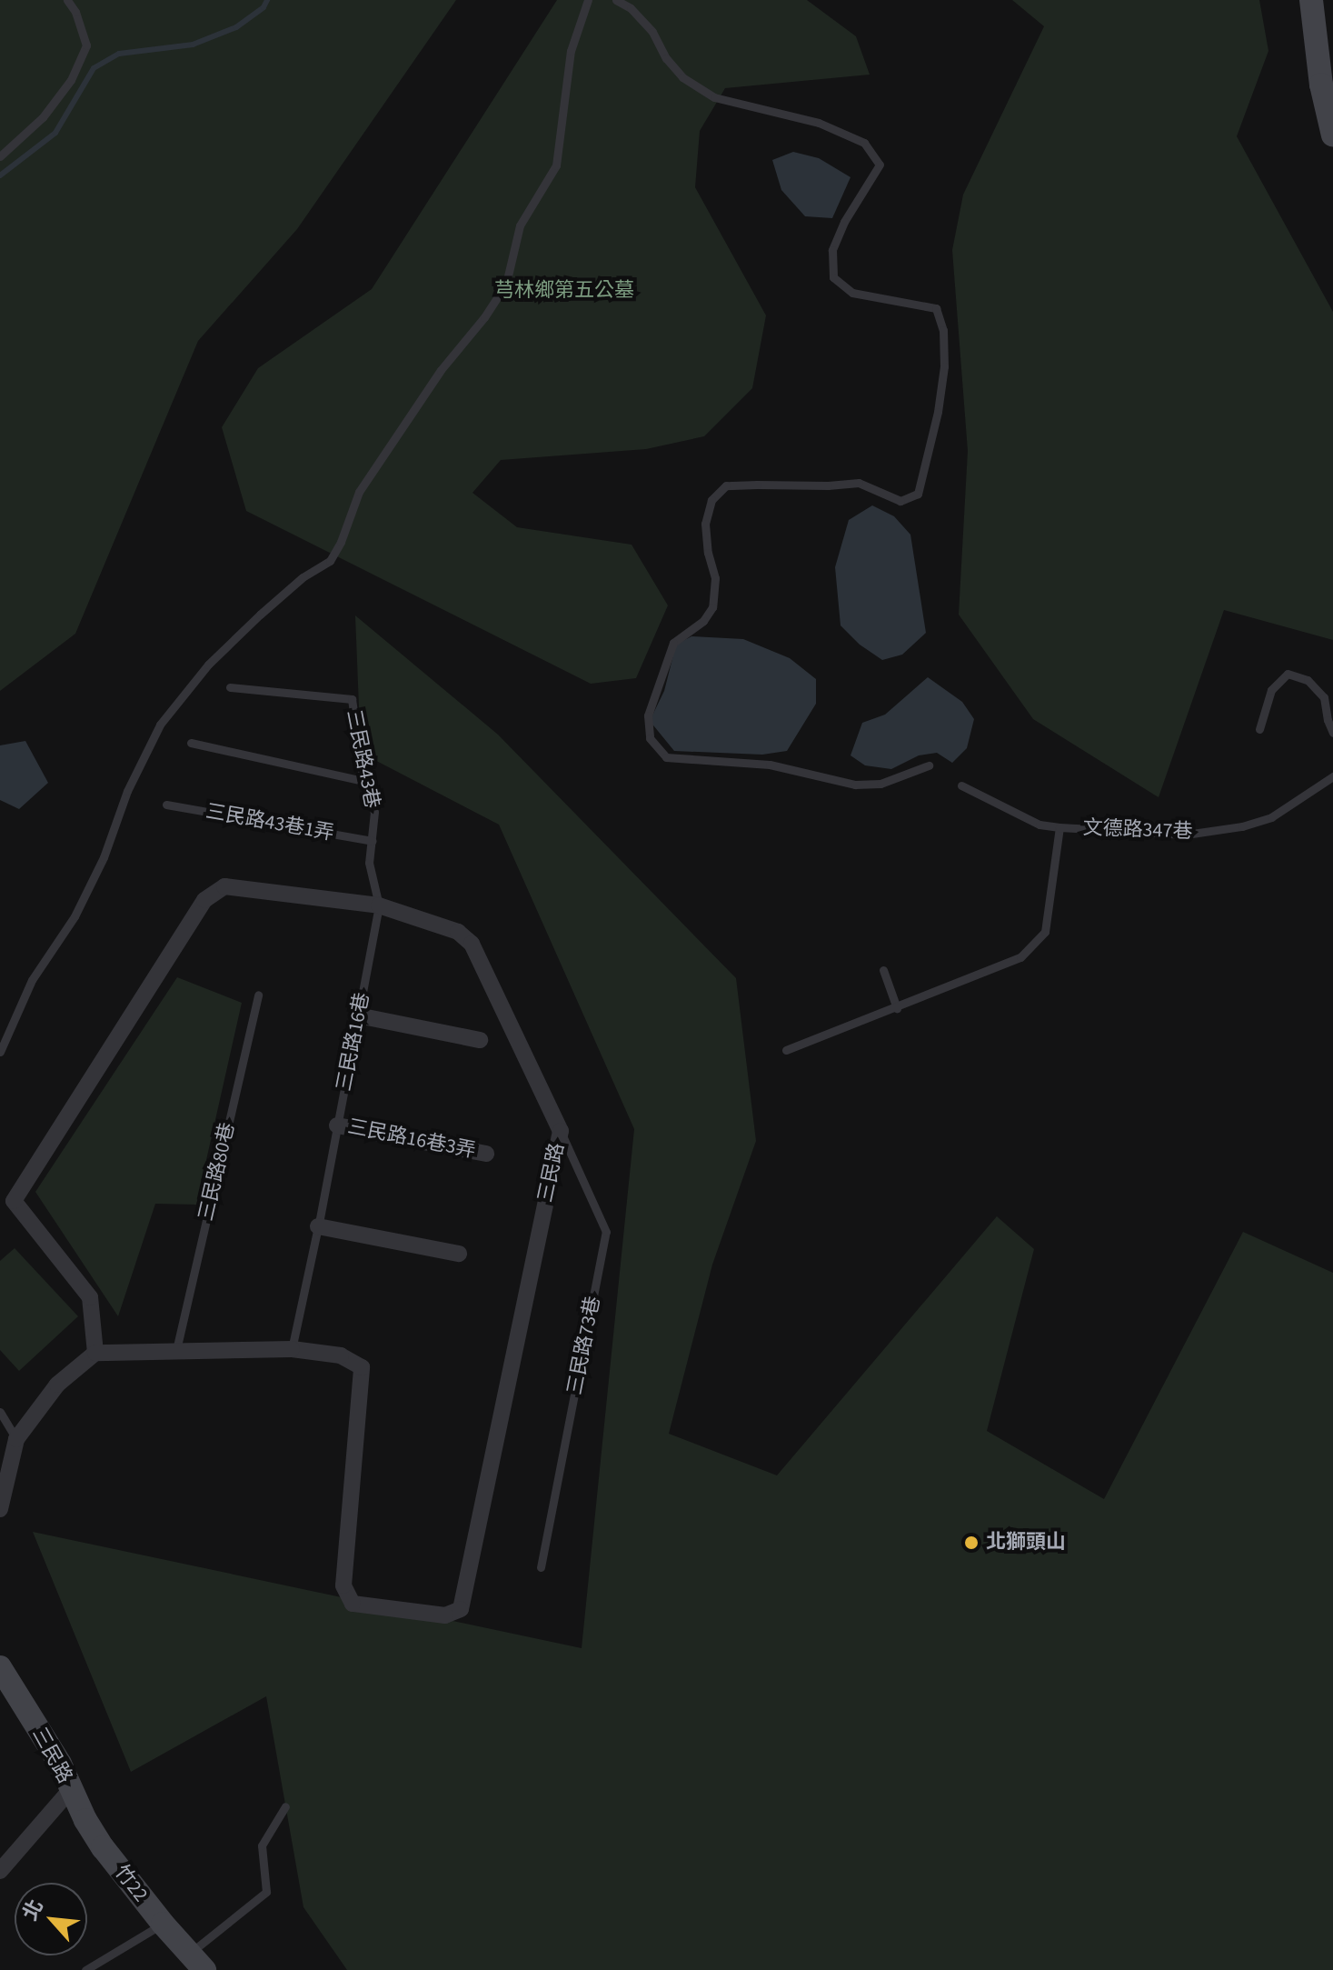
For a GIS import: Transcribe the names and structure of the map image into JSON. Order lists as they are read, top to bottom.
{
  "streets": {
    "street": ["三民路16巷3弄", "三民路", "竹22"],
    "lane": [
      "三民路43巷",
      "三民路43巷1弄",
      "文德路347巷",
      "三民路16巷",
      "三民路80巷",
      "三民路73巷"
    ]
  },
  "crossings": [
    ["三民路43巷", "三民路43巷1弄"],
    ["三民路43巷", "三民路16巷"],
    ["三民路43巷", "三民路"],
    ["三民路16巷", "三民路16巷3弄"],
    ["三民路16巷", "三民路"],
    ["三民路80巷", "三民路"],
    ["三民路", "三民路73巷"],
    ["三民路", "竹22"]
  ],
  "parks": ["芎林鄉第五公墓"],
  "places": ["北獅頭山"],
  "north": "top left"
}
